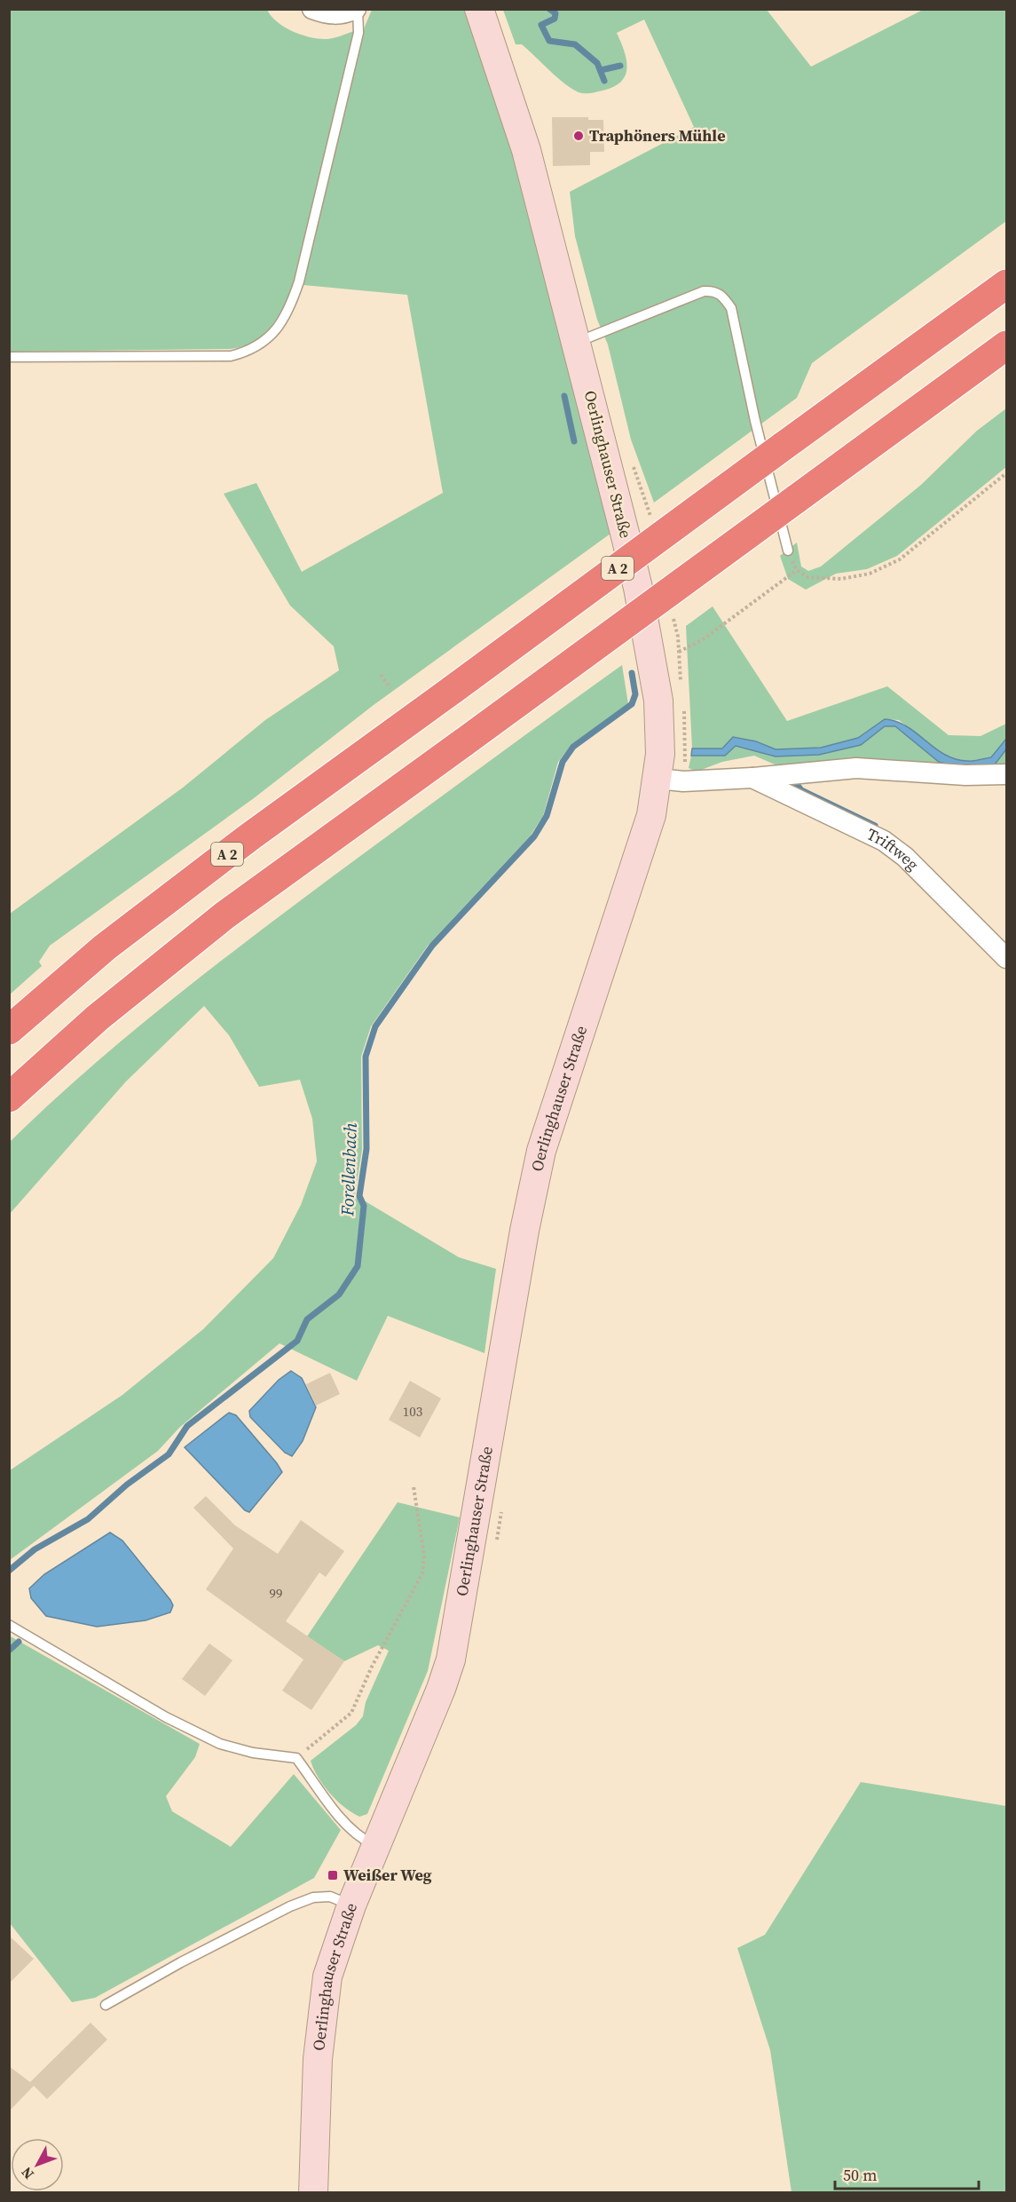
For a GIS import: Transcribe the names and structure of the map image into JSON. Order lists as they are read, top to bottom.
{
  "streets": {
    "highway": ["A 2"],
    "main road": ["Oerlinghauser Straße"],
    "street": ["Triftweg"]
  },
  "crossings": [
    ["Oerlinghauser Straße", "Triftweg"]
  ],
  "water": ["Forellenbach"],
  "places": {
    "other": ["Traphöners Mühle"],
    "transit": ["Weißer Weg"]
  },
  "house_numbers": ["103", "99"],
  "scale_bar": "50 m",
  "north": "bottom left"
}
